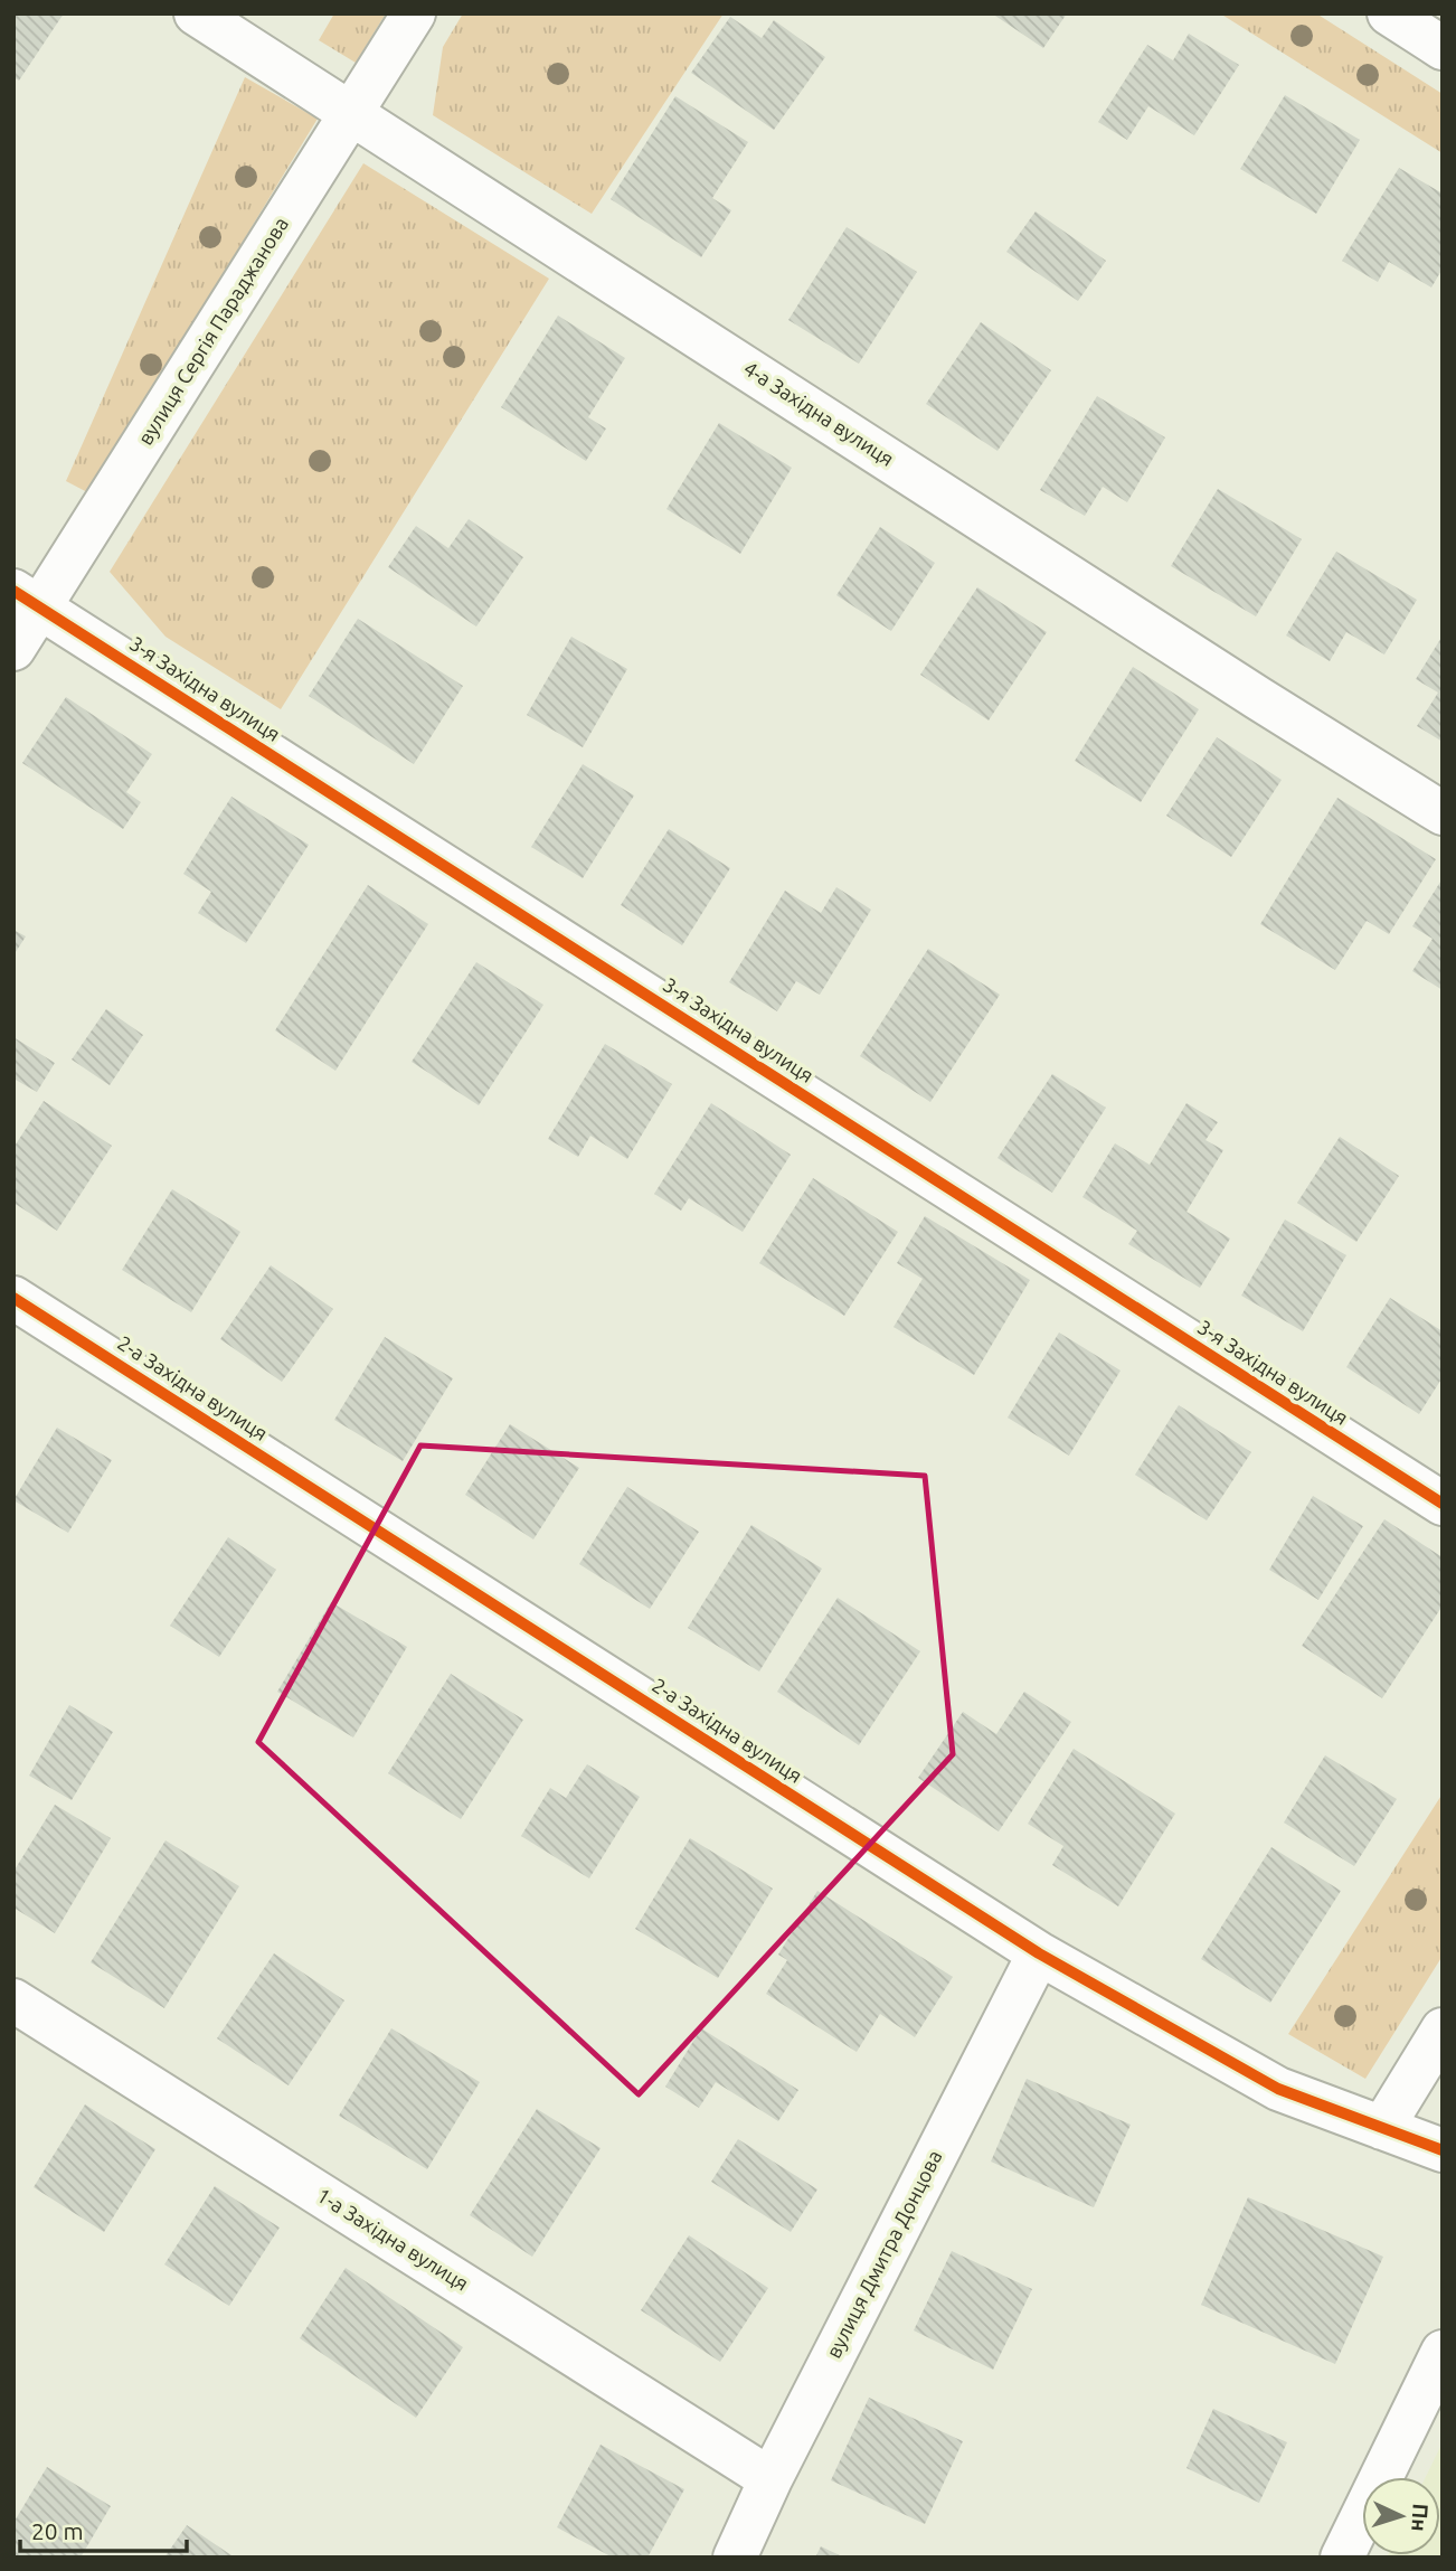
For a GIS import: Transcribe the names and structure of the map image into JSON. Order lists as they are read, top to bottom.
{
  "streets": {
    "street": [
      "вулиця Сергія Параджанова",
      "4-а Західна вулиця",
      "3-я Західна вулиця",
      "2-а Західна вулиця",
      "1-а Західна вулиця",
      "вулиця Дмитра Донцова"
    ]
  },
  "crossings": [
    ["вулиця Сергія Параджанова", "4-а Західна вулиця"],
    ["вулиця Сергія Параджанова", "3-я Західна вулиця"],
    ["2-а Західна вулиця", "вулиця Дмитра Донцова"],
    ["1-а Західна вулиця", "вулиця Дмитра Донцова"]
  ],
  "scale_bar": "20 m",
  "north": "right"
}
